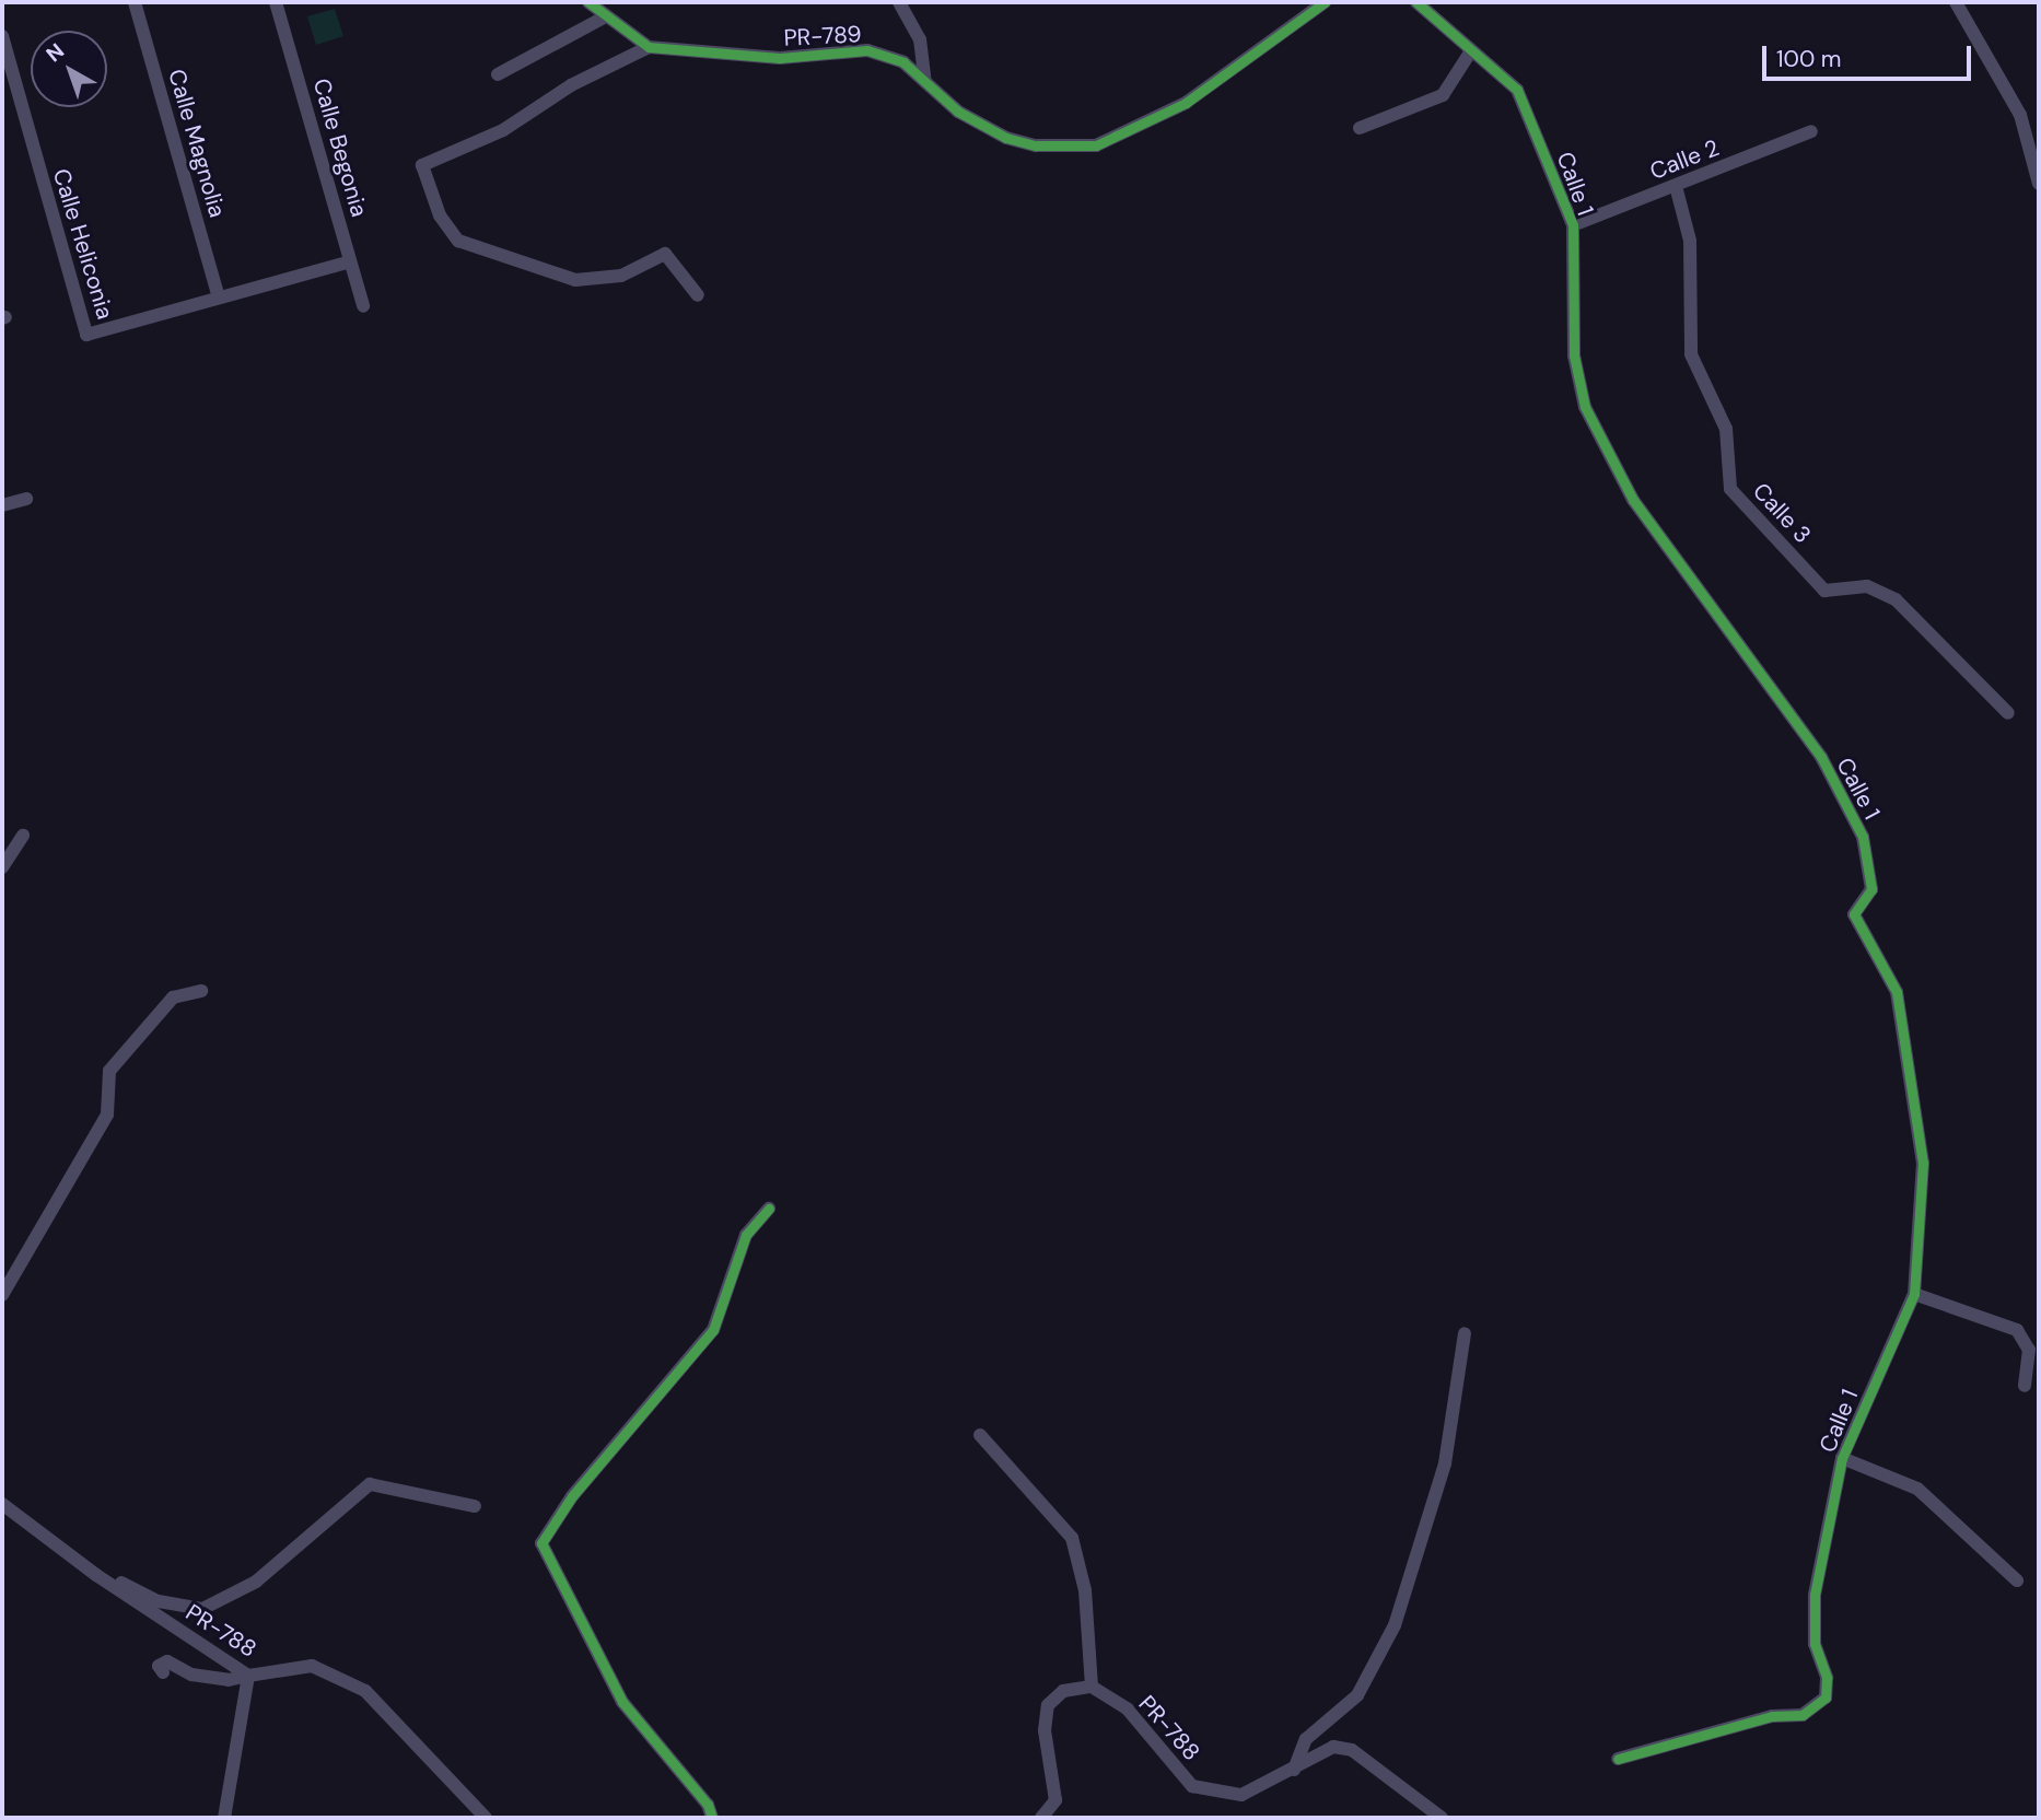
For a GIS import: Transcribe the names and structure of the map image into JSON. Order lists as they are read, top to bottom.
{
  "streets": {
    "street": [
      "PR-789",
      "Calle Magnolia",
      "Calle Begonia",
      "Calle 2",
      "Calle 1",
      "Calle Heliconia",
      "Calle 3",
      "PR-788"
    ]
  },
  "crossings": [
    ["Calle Magnolia", "Calle Heliconia"],
    ["Calle Begonia", "Calle Heliconia"],
    ["Calle 2", "Calle 1"],
    ["Calle 2", "Calle 3"]
  ],
  "scale_bar": "100 m",
  "north": "top left"
}
